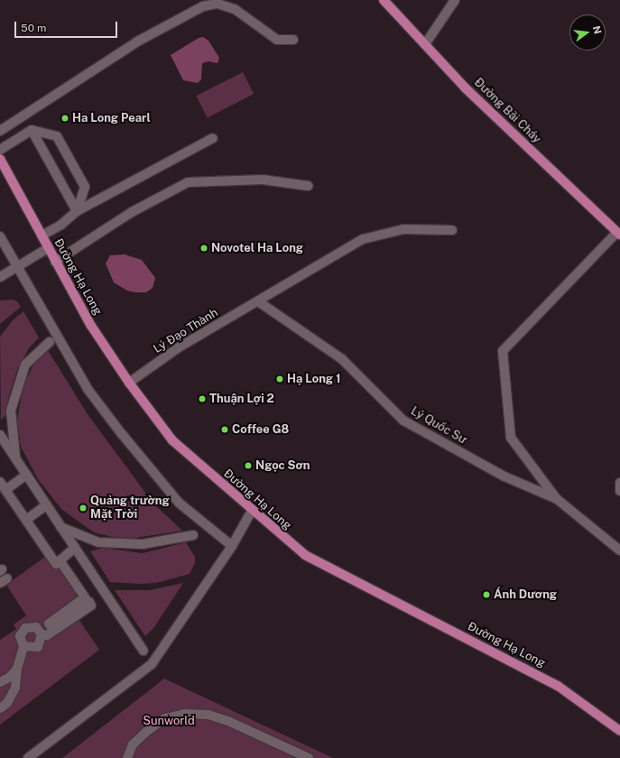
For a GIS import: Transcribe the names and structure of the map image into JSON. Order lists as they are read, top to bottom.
{
  "streets": {
    "main road": ["Đường Bãi Cháy", "Đường Hạ Long"],
    "street": ["Lý Đạo Thành", "Lý Quốc Sư"]
  },
  "crossings": [
    ["Đường Hạ Long", "Lý Đạo Thành"],
    ["Lý Đạo Thành", "Lý Quốc Sư"]
  ],
  "parks": ["Sunworld"],
  "places": [
    "Ha Long Pearl",
    "Novotel Ha Long",
    "Hạ Long 1",
    "Thuận Lợi 2",
    "Coffee G8",
    "Ngọc Sơn",
    "Quảng trường Mặt Trời",
    "Ánh Dương"
  ],
  "scale_bar": "50 m",
  "north": "right"
}
